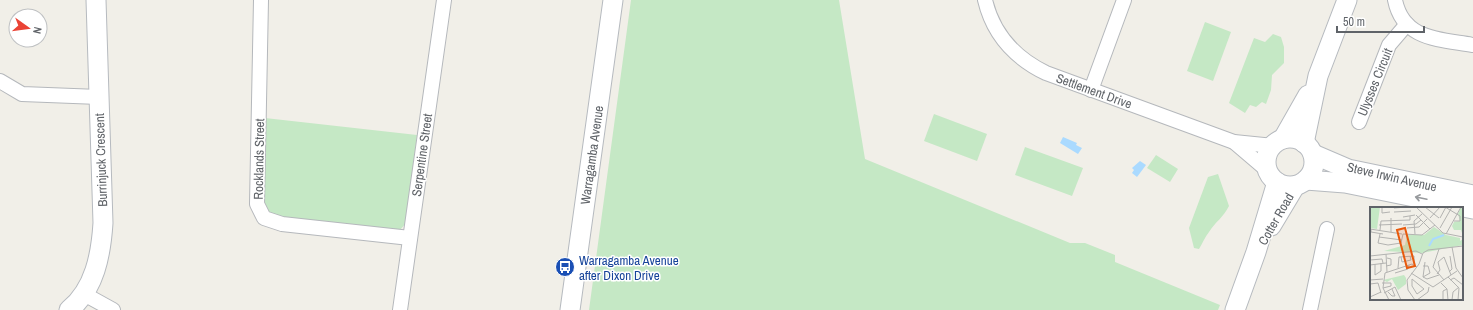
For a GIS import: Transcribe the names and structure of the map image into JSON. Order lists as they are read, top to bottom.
{
  "streets": {
    "main road": [
      "Warragamba Avenue",
      "Burrinjuck Crescent",
      "Steve Irwin Avenue",
      "Cotter Road"
    ],
    "street": [
      "Ulysses Circuit",
      "Settlement Drive",
      "Serpentine Street",
      "Rocklands Street"
    ]
  },
  "crossings": [
    ["Settlement Drive", "Steve Irwin Avenue"],
    ["Settlement Drive", "Cotter Road"],
    ["Serpentine Street", "Rocklands Street"],
    ["Steve Irwin Avenue", "Cotter Road"]
  ],
  "places": {
    "bus stop": ["Warragamba Avenue after Dixon Drive"]
  },
  "scale_bar": "50 m",
  "north": "right"
}
